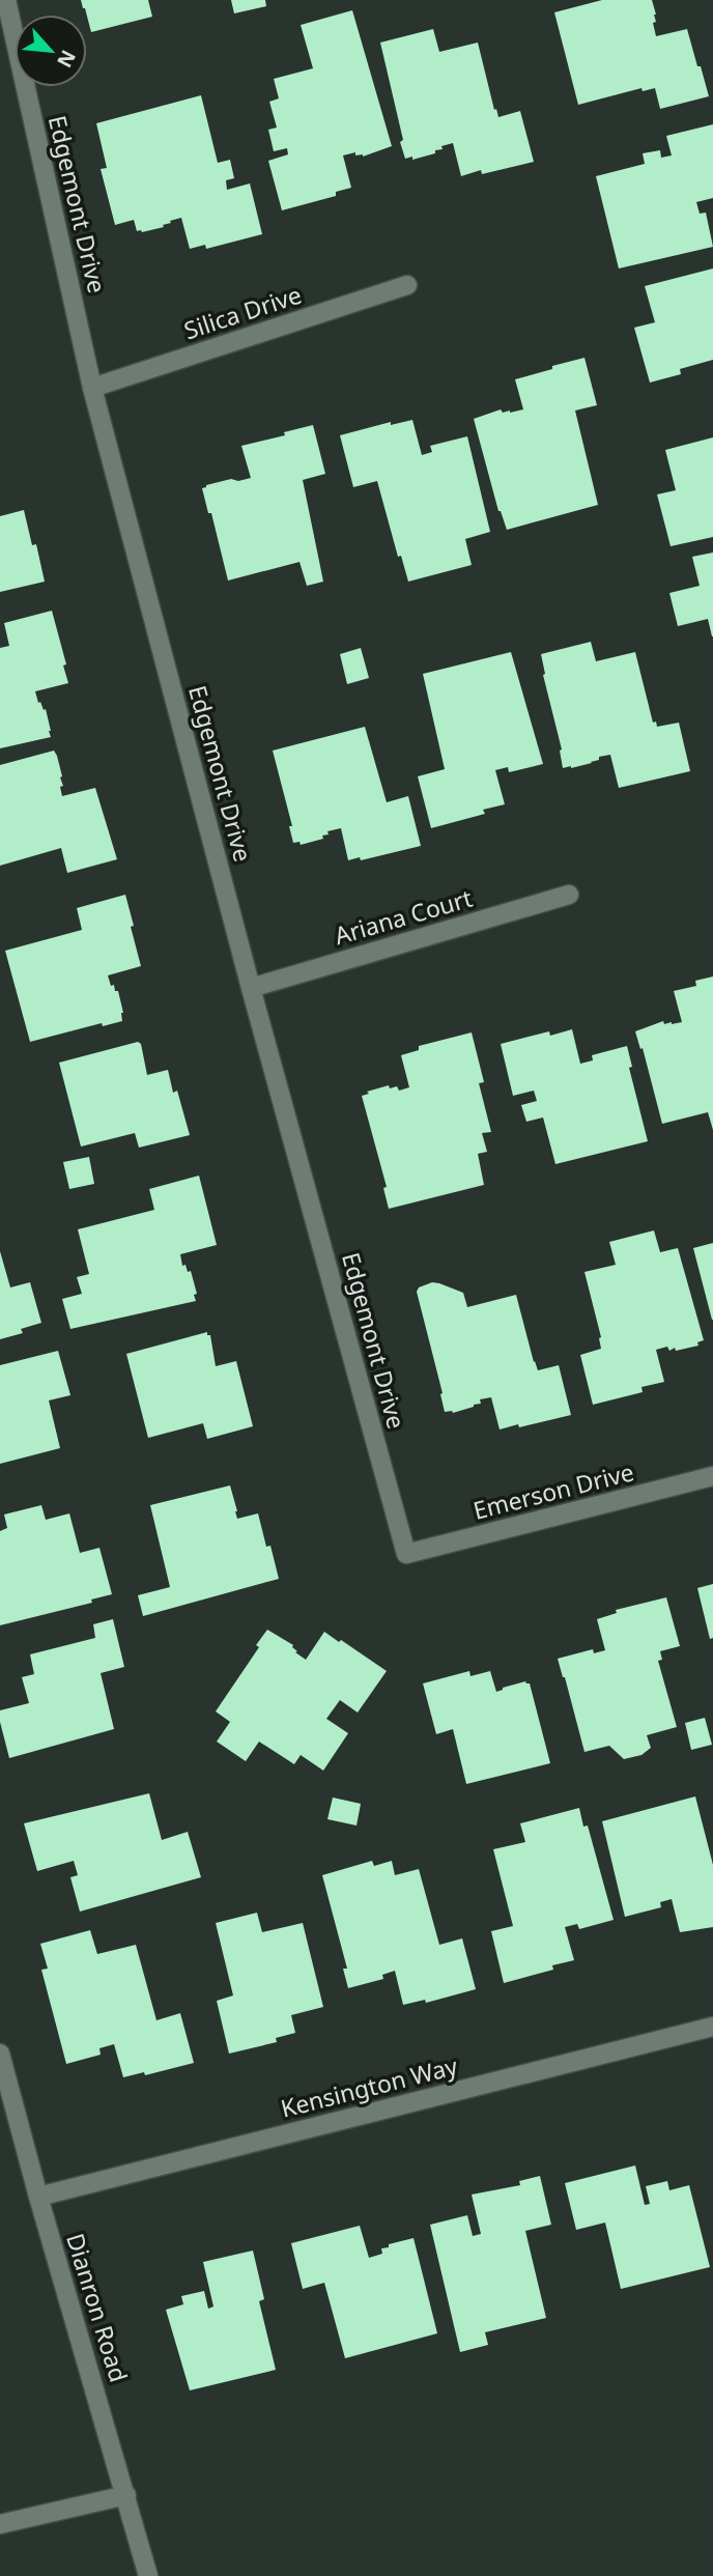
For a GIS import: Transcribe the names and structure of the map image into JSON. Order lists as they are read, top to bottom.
{
  "streets": {
    "street": [
      "Edgemont Drive",
      "Silica Drive",
      "Ariana Court",
      "Emerson Drive",
      "Kensington Way",
      "Dianron Road"
    ]
  },
  "crossings": [
    ["Edgemont Drive", "Silica Drive"],
    ["Edgemont Drive", "Ariana Court"],
    ["Edgemont Drive", "Emerson Drive"],
    ["Kensington Way", "Dianron Road"]
  ],
  "north": "bottom right"
}
